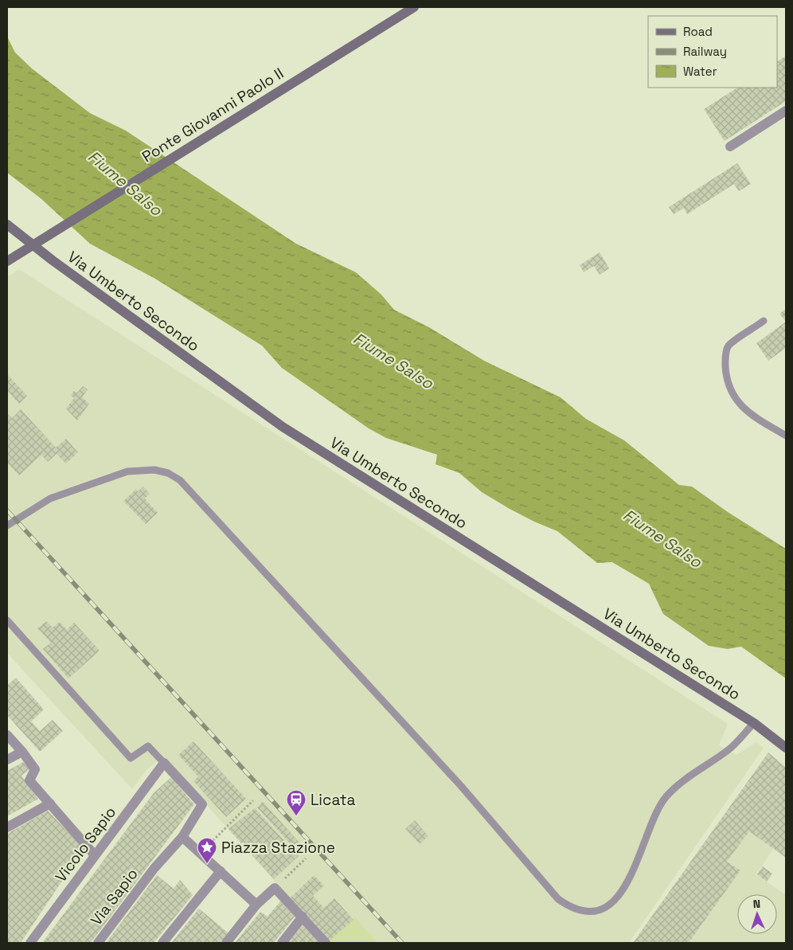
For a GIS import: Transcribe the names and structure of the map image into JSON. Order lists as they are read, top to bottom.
{
  "streets": {
    "main road": ["Ponte Giovanni Paolo II", "Via Umberto Secondo"],
    "street": ["Vicolo Sapio", "Via Sapio"]
  },
  "crossings": [
    ["Vicolo Sapio", "Via Sapio"]
  ],
  "water": ["Fiume Salso"],
  "places": {
    "station": ["Licata"],
    "place": ["Piazza Stazione"]
  },
  "legend": ["Road", "Railway", "Water"],
  "north": "top"
}
